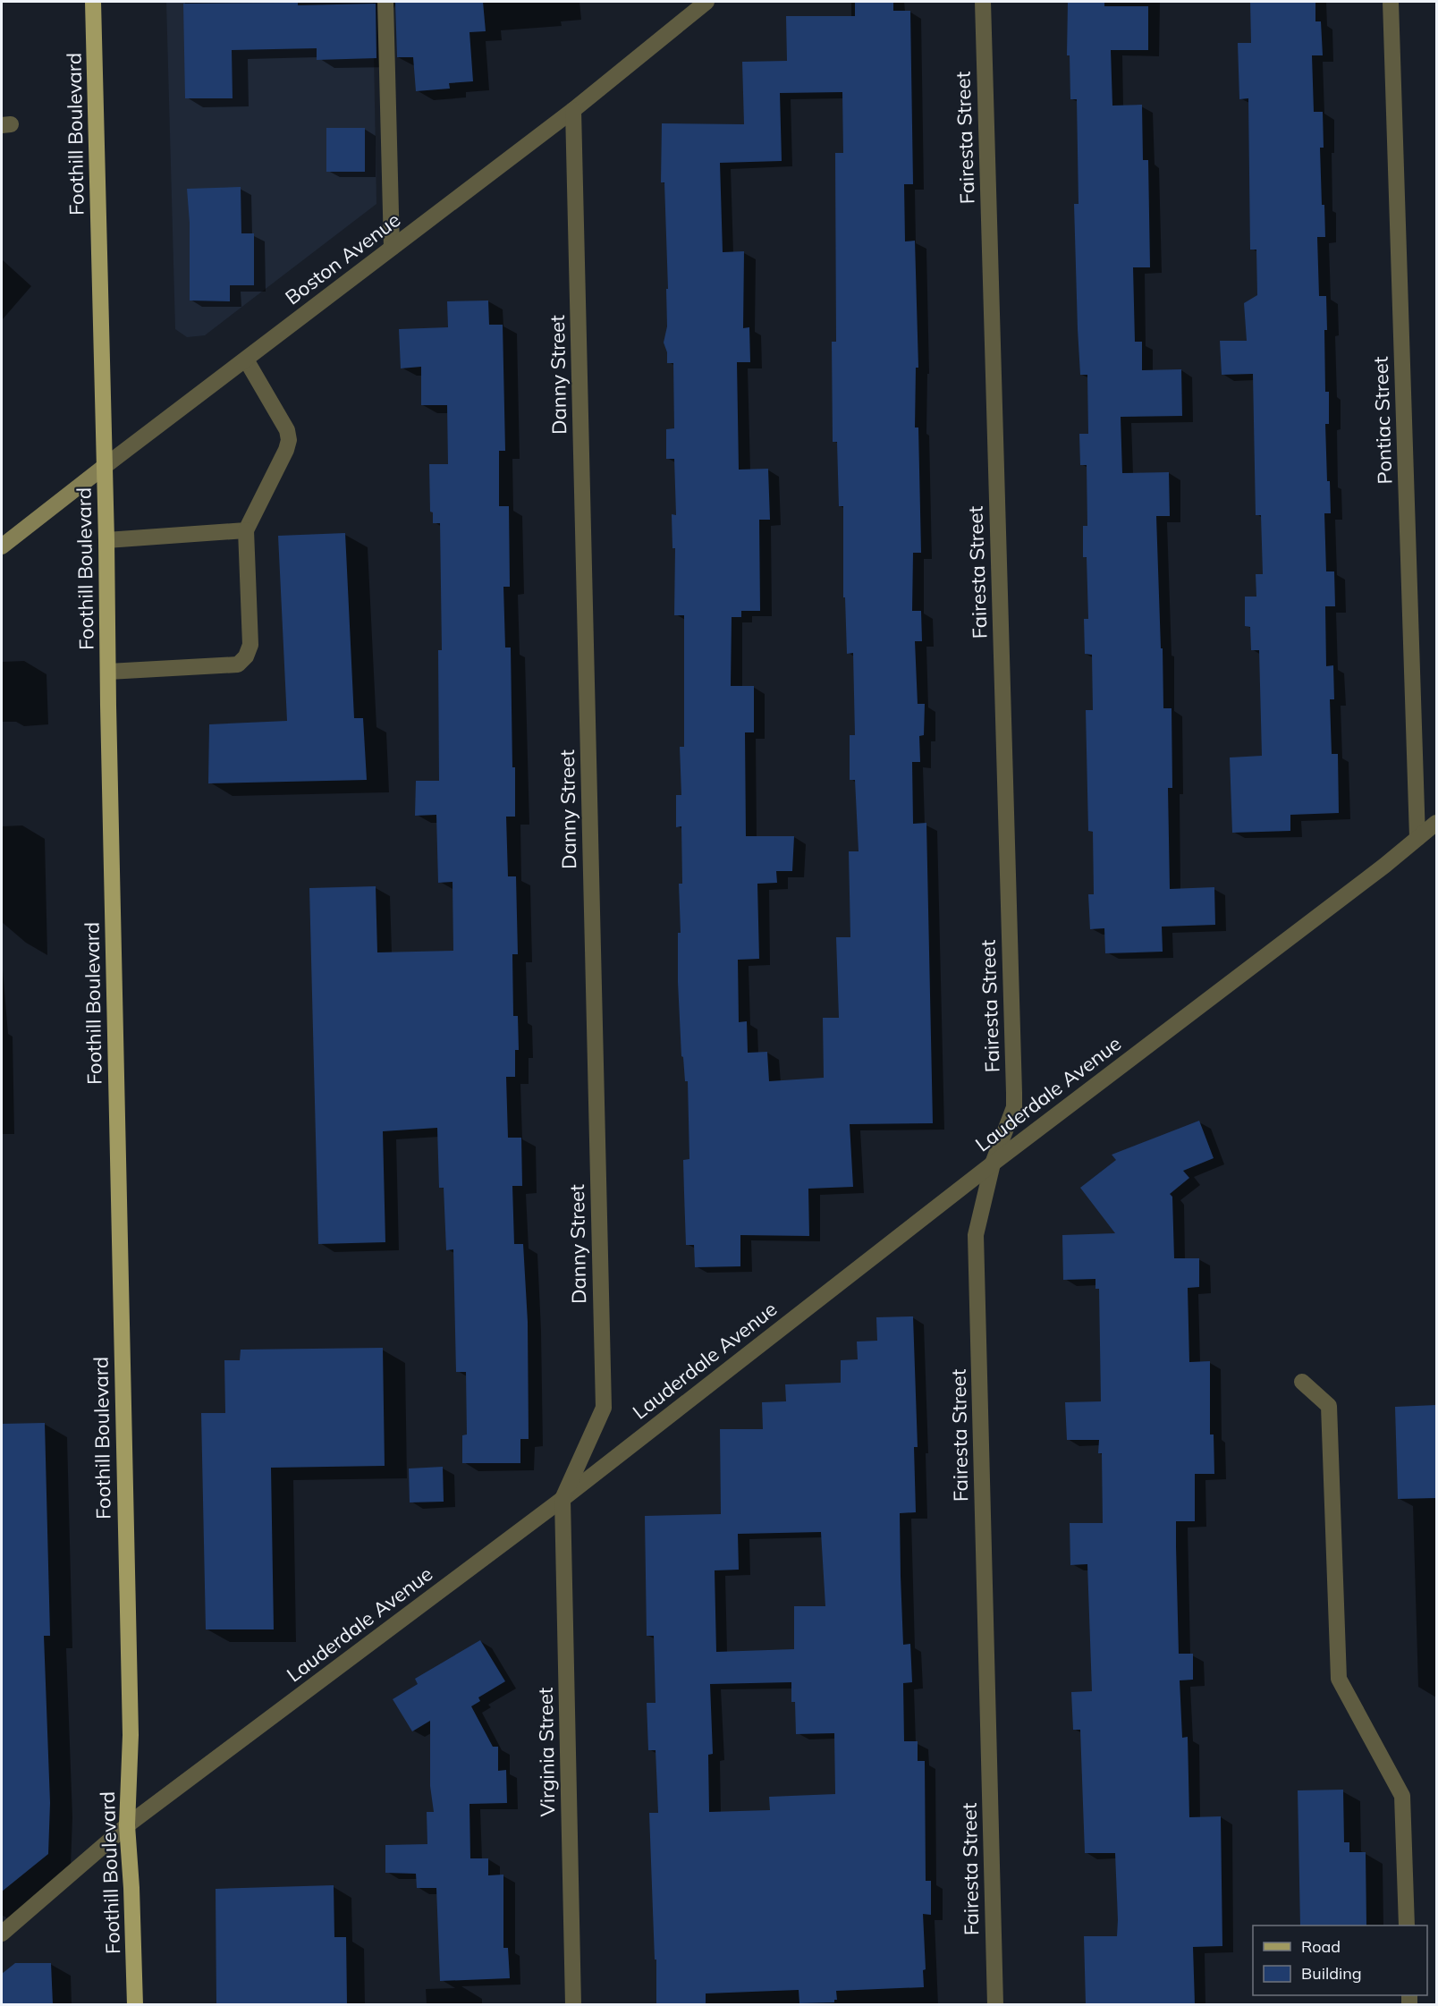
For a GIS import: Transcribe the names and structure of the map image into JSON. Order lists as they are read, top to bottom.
{
  "streets": {
    "main road": ["Foothill Boulevard"],
    "street": [
      "Fairesta Street",
      "Boston Avenue",
      "Danny Street",
      "Pontiac Street",
      "Lauderdale Avenue",
      "Virginia Street"
    ]
  },
  "crossings": [
    ["Foothill Boulevard", "Boston Avenue"],
    ["Foothill Boulevard", "Lauderdale Avenue"],
    ["Fairesta Street", "Lauderdale Avenue"],
    ["Boston Avenue", "Danny Street"],
    ["Danny Street", "Lauderdale Avenue"],
    ["Danny Street", "Virginia Street"],
    ["Pontiac Street", "Lauderdale Avenue"],
    ["Lauderdale Avenue", "Virginia Street"]
  ],
  "legend": ["Road", "Building"]
}
